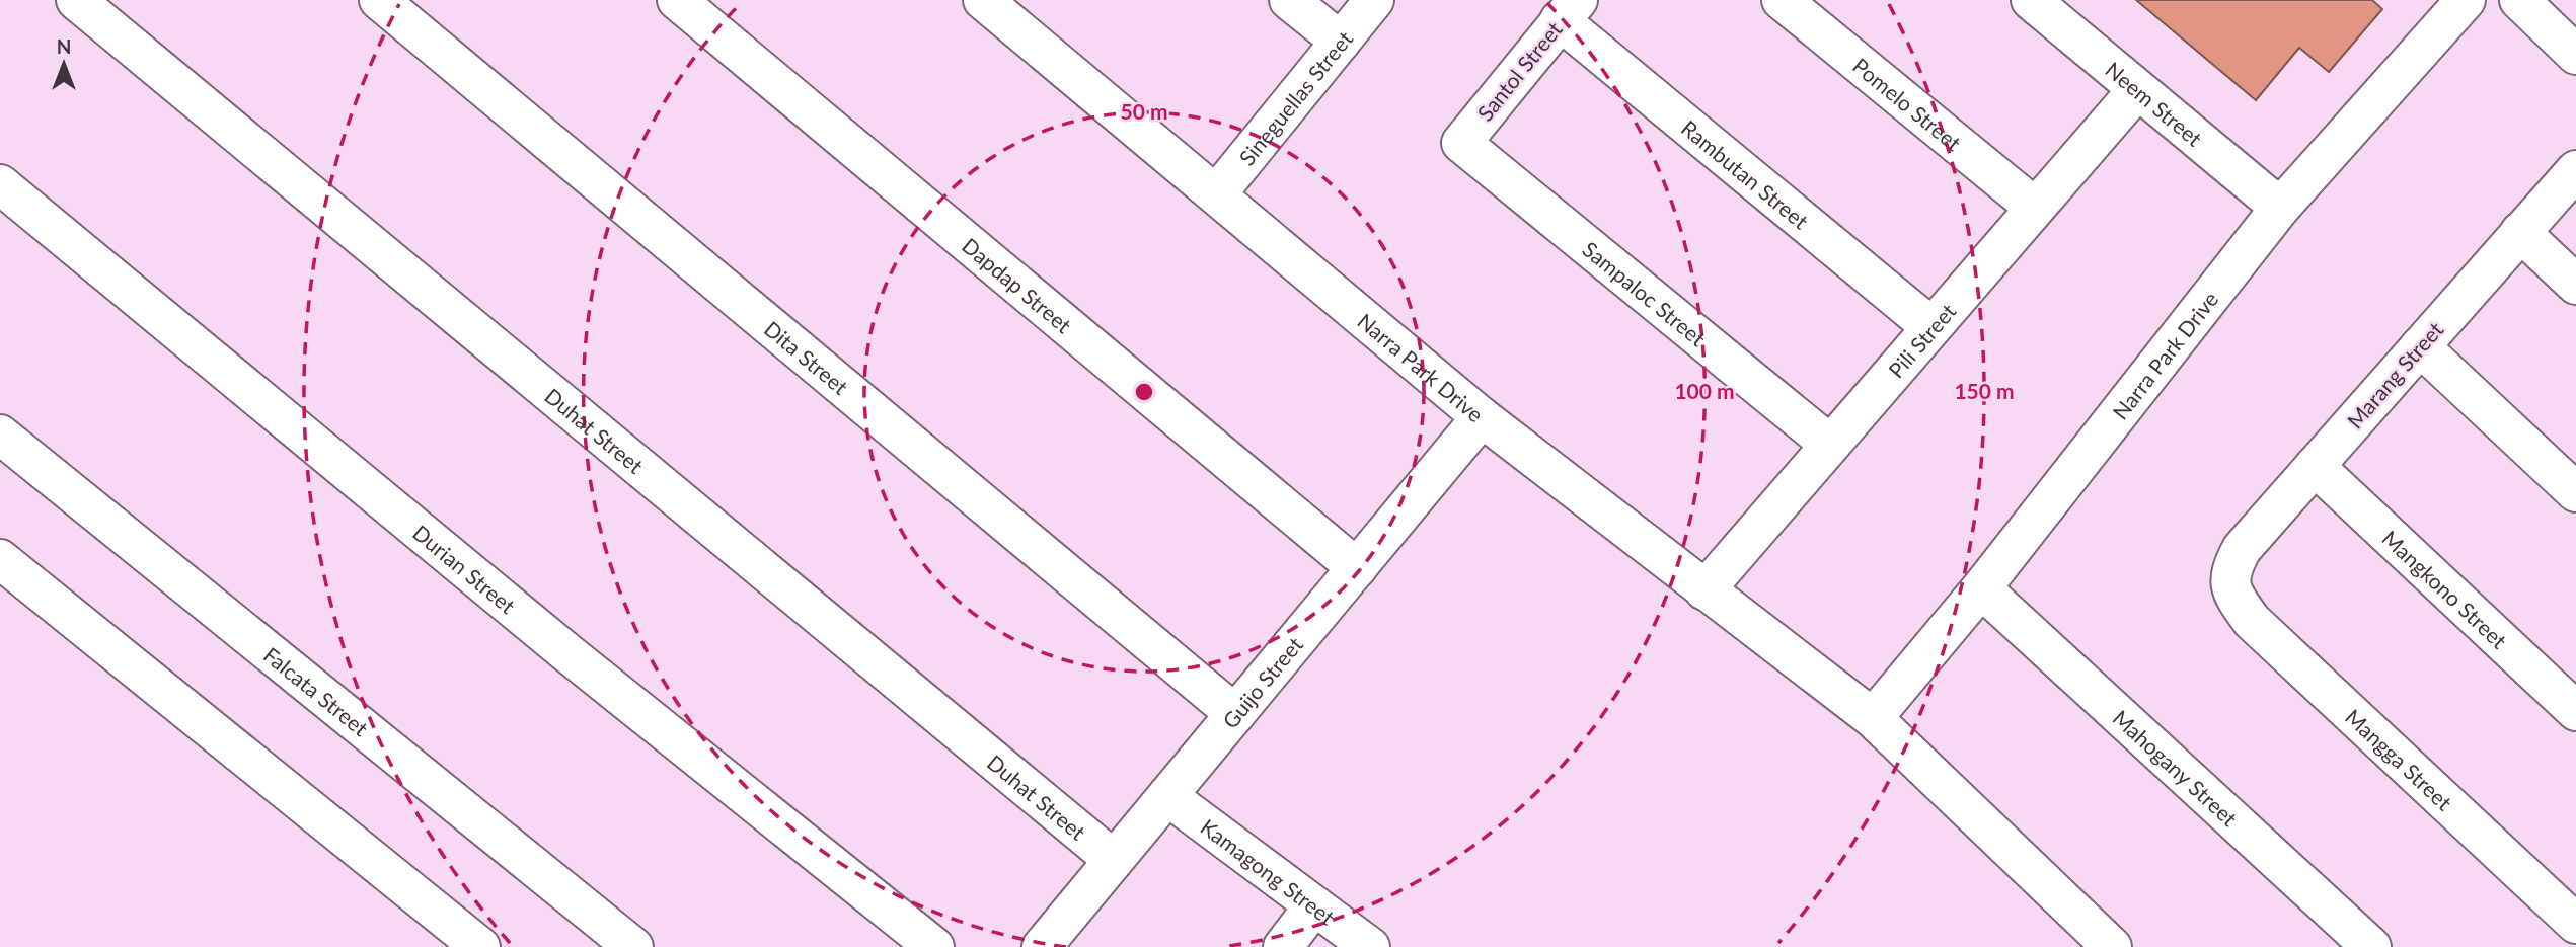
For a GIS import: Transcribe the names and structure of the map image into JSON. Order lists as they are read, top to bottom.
{
  "streets": {
    "street": [
      "Santol Street",
      "Sineguellas Street",
      "Pomelo Street",
      "Neem Street",
      "Rambutan Street",
      "Dapdap Street",
      "Sampaloc Street",
      "Pili Street",
      "Narra Park Drive",
      "Dita Street",
      "Marang Street",
      "Duhat Street",
      "Durian Street",
      "Mangkono Street",
      "Guijo Street",
      "Falcata Street",
      "Mangga Street",
      "Mahogany Street",
      "Kamagong Street"
    ]
  },
  "crossings": [
    ["Santol Street", "Rambutan Street"],
    ["Santol Street", "Sampaloc Street"],
    ["Sineguellas Street", "Narra Park Drive"],
    ["Pomelo Street", "Pili Street"],
    ["Neem Street", "Pili Street"],
    ["Neem Street", "Narra Park Drive"],
    ["Rambutan Street", "Pili Street"],
    ["Dapdap Street", "Guijo Street"],
    ["Sampaloc Street", "Pili Street"],
    ["Pili Street", "Narra Park Drive"],
    ["Narra Park Drive", "Guijo Street"],
    ["Narra Park Drive", "Mahogany Street"],
    ["Dita Street", "Guijo Street"],
    ["Marang Street", "Mangkono Street"],
    ["Marang Street", "Mangga Street"],
    ["Duhat Street", "Guijo Street"],
    ["Guijo Street", "Kamagong Street"]
  ],
  "north": "top",
  "rings": ["50 m", "100 m", "150 m"]
}
